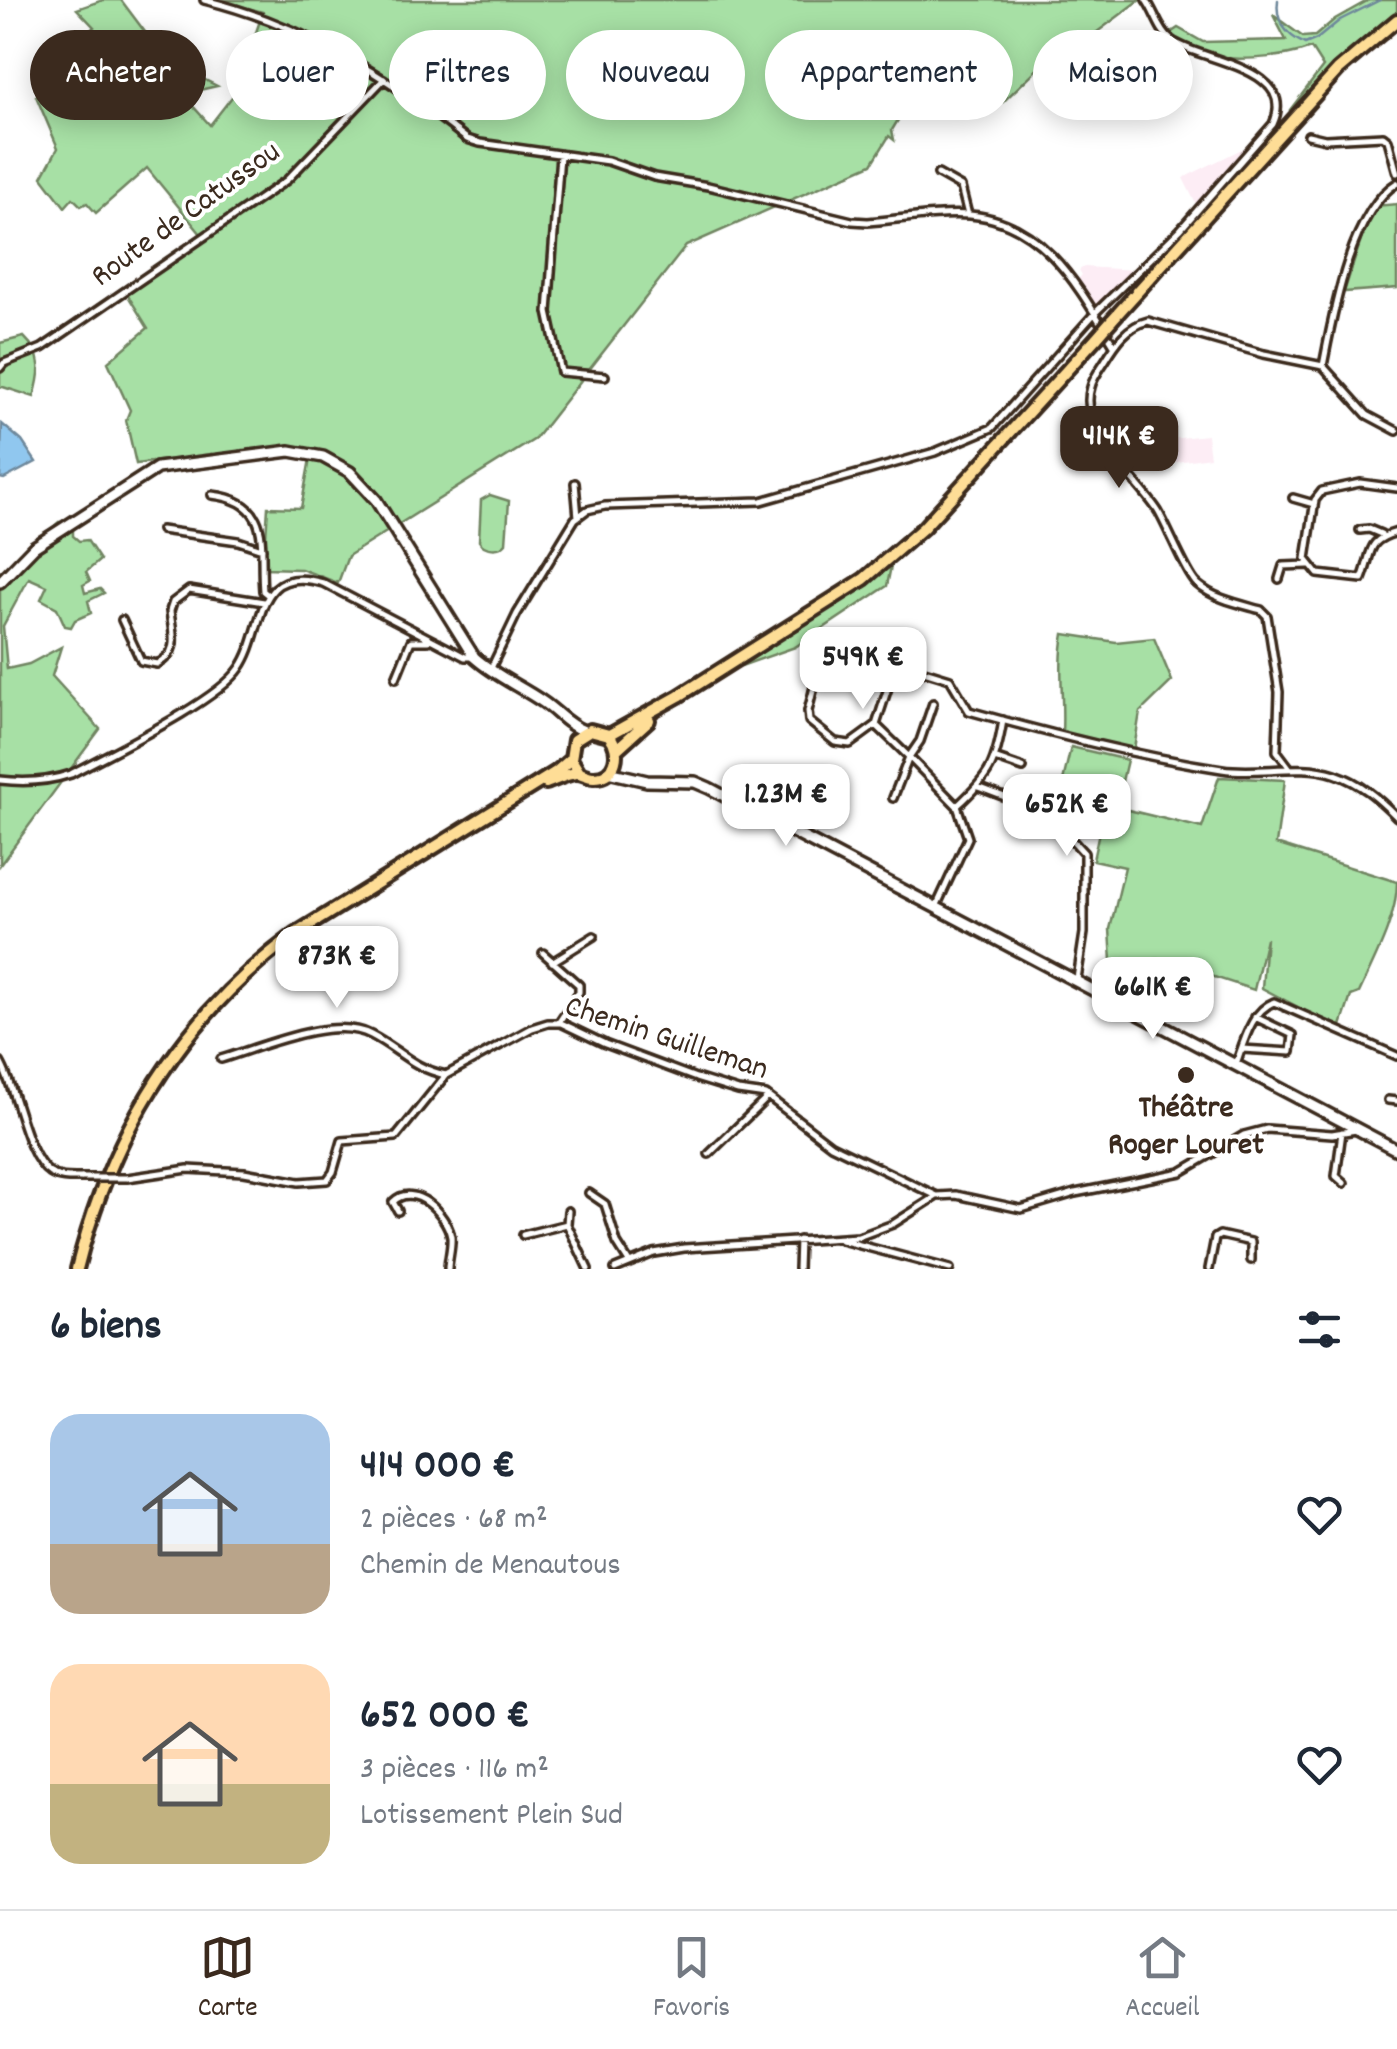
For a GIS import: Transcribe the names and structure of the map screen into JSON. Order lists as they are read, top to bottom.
{
  "streets": {
    "street": ["Route de Catussou", "Chemin Guilleman"]
  },
  "places": ["Théâtre Roger Louret"],
  "page": {
    "chip": [
      "Acheter",
      "Louer",
      "Filtres",
      "Nouveau",
      "Appartement",
      "Maison"
    ],
    "price": [
      "414K €",
      "549K €",
      "1.23M €",
      "652K €",
      "873K €",
      "661K €"
    ],
    "heading": "6 biens",
    "list": [
      {
        "name": "414 000 €",
        "note": "2 pièces · 68 m² · Chemin de Menautous"
      },
      {
        "name": "652 000 €",
        "note": "3 pièces · 116 m² · Lotissement Plein Sud"
      }
    ],
    "tabs": ["Carte", "Favoris", "Accueil"]
  }
}
